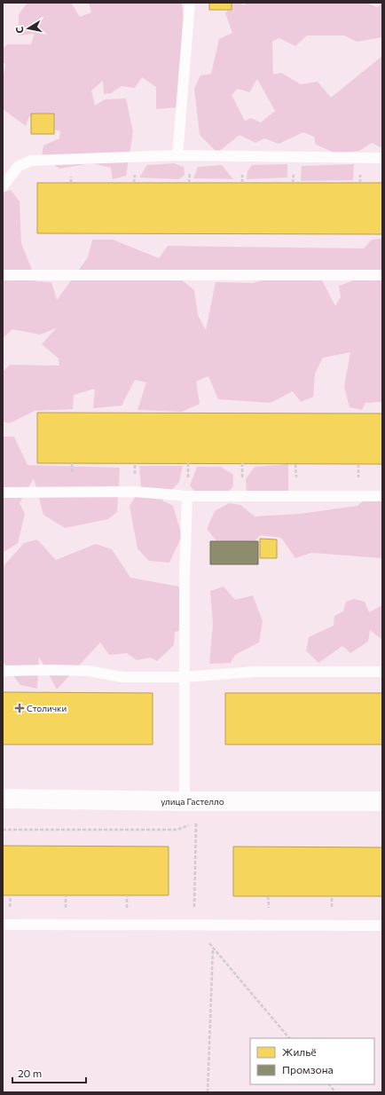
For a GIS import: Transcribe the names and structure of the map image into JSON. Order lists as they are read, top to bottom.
{
  "streets": {
    "street": ["улица Гастелло"]
  },
  "places": {
    "health": ["Столички"]
  },
  "legend": ["Жильё", "Промзона"],
  "scale_bar": "20 m",
  "north": "left"
}
